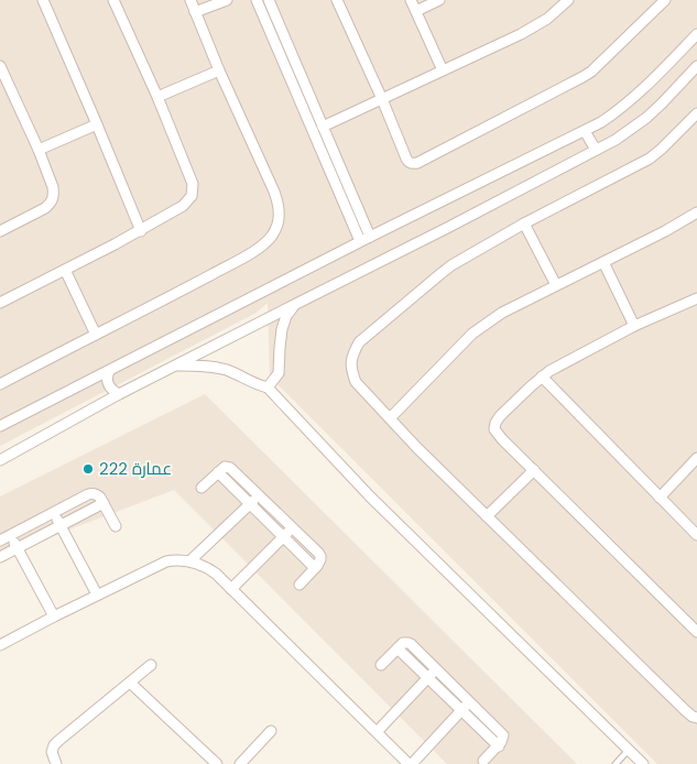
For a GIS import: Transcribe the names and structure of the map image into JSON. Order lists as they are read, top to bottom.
{
  "places": ["عمارة 222"]
}
